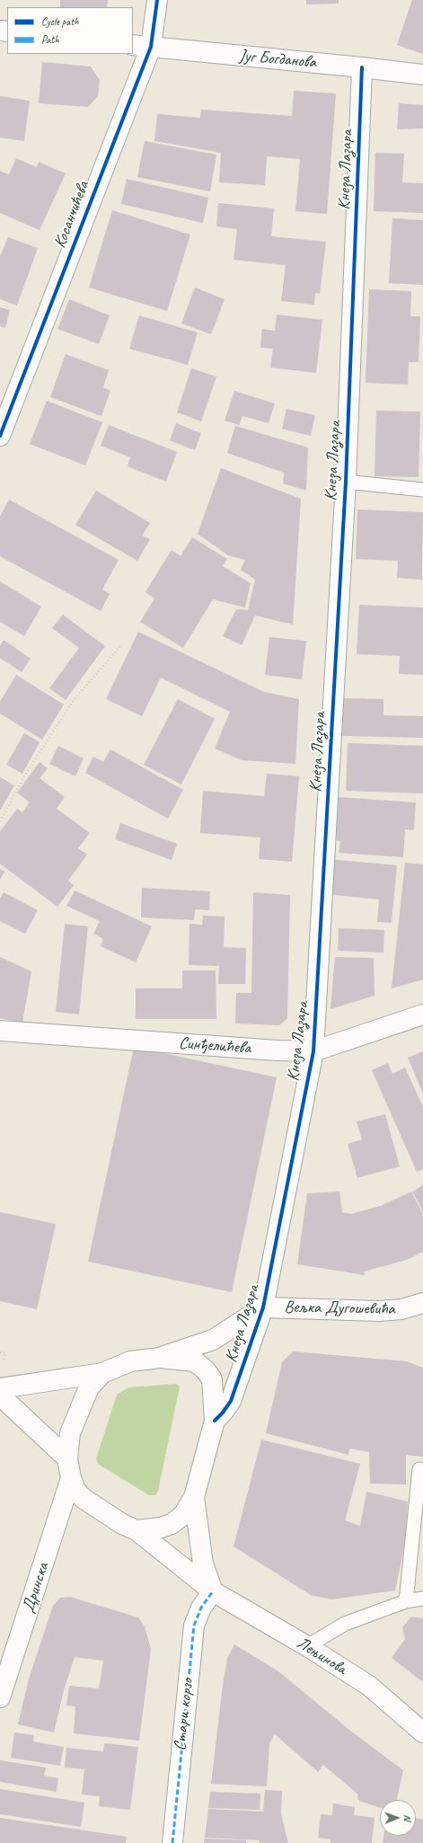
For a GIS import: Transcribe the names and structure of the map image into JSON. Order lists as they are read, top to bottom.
{
  "streets": {
    "street": [
      "Југ Богданова",
      "Кнеза Лазара",
      "Косанчићева",
      "Синђелићева",
      "Вељка Дугошевића",
      "Дринска",
      "Лењинова",
      "Стари корзо"
    ]
  },
  "crossings": [
    ["Југ Богданова", "Кнеза Лазара"],
    ["Југ Богданова", "Косанчићева"],
    ["Кнеза Лазара", "Синђелићева"],
    ["Кнеза Лазара", "Вељка Дугошевића"],
    ["Дринска", "Лењинова"],
    ["Лењинова", "Стари корзо"]
  ],
  "legend": ["Cycle path", "Path"],
  "north": "right"
}
